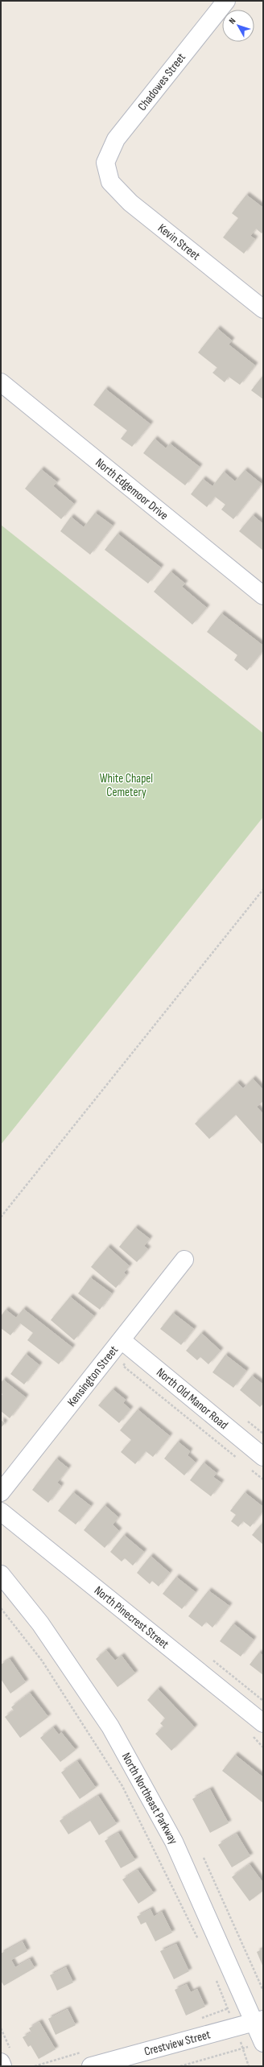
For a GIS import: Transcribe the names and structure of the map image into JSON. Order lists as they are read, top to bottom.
{
  "streets": {
    "street": [
      "Chadowes Street",
      "Kevin Street",
      "North Edgemoor Drive",
      "Kensington Street",
      "North Old Manor Road",
      "North Pinecrest Street",
      "North Northeast Parkway",
      "Crestview Street"
    ]
  },
  "crossings": [
    ["Chadowes Street", "Kevin Street"],
    ["Kensington Street", "North Old Manor Road"],
    ["North Northeast Parkway", "Crestview Street"]
  ],
  "parks": ["White Chapel Cemetery"],
  "north": "top left"
}
